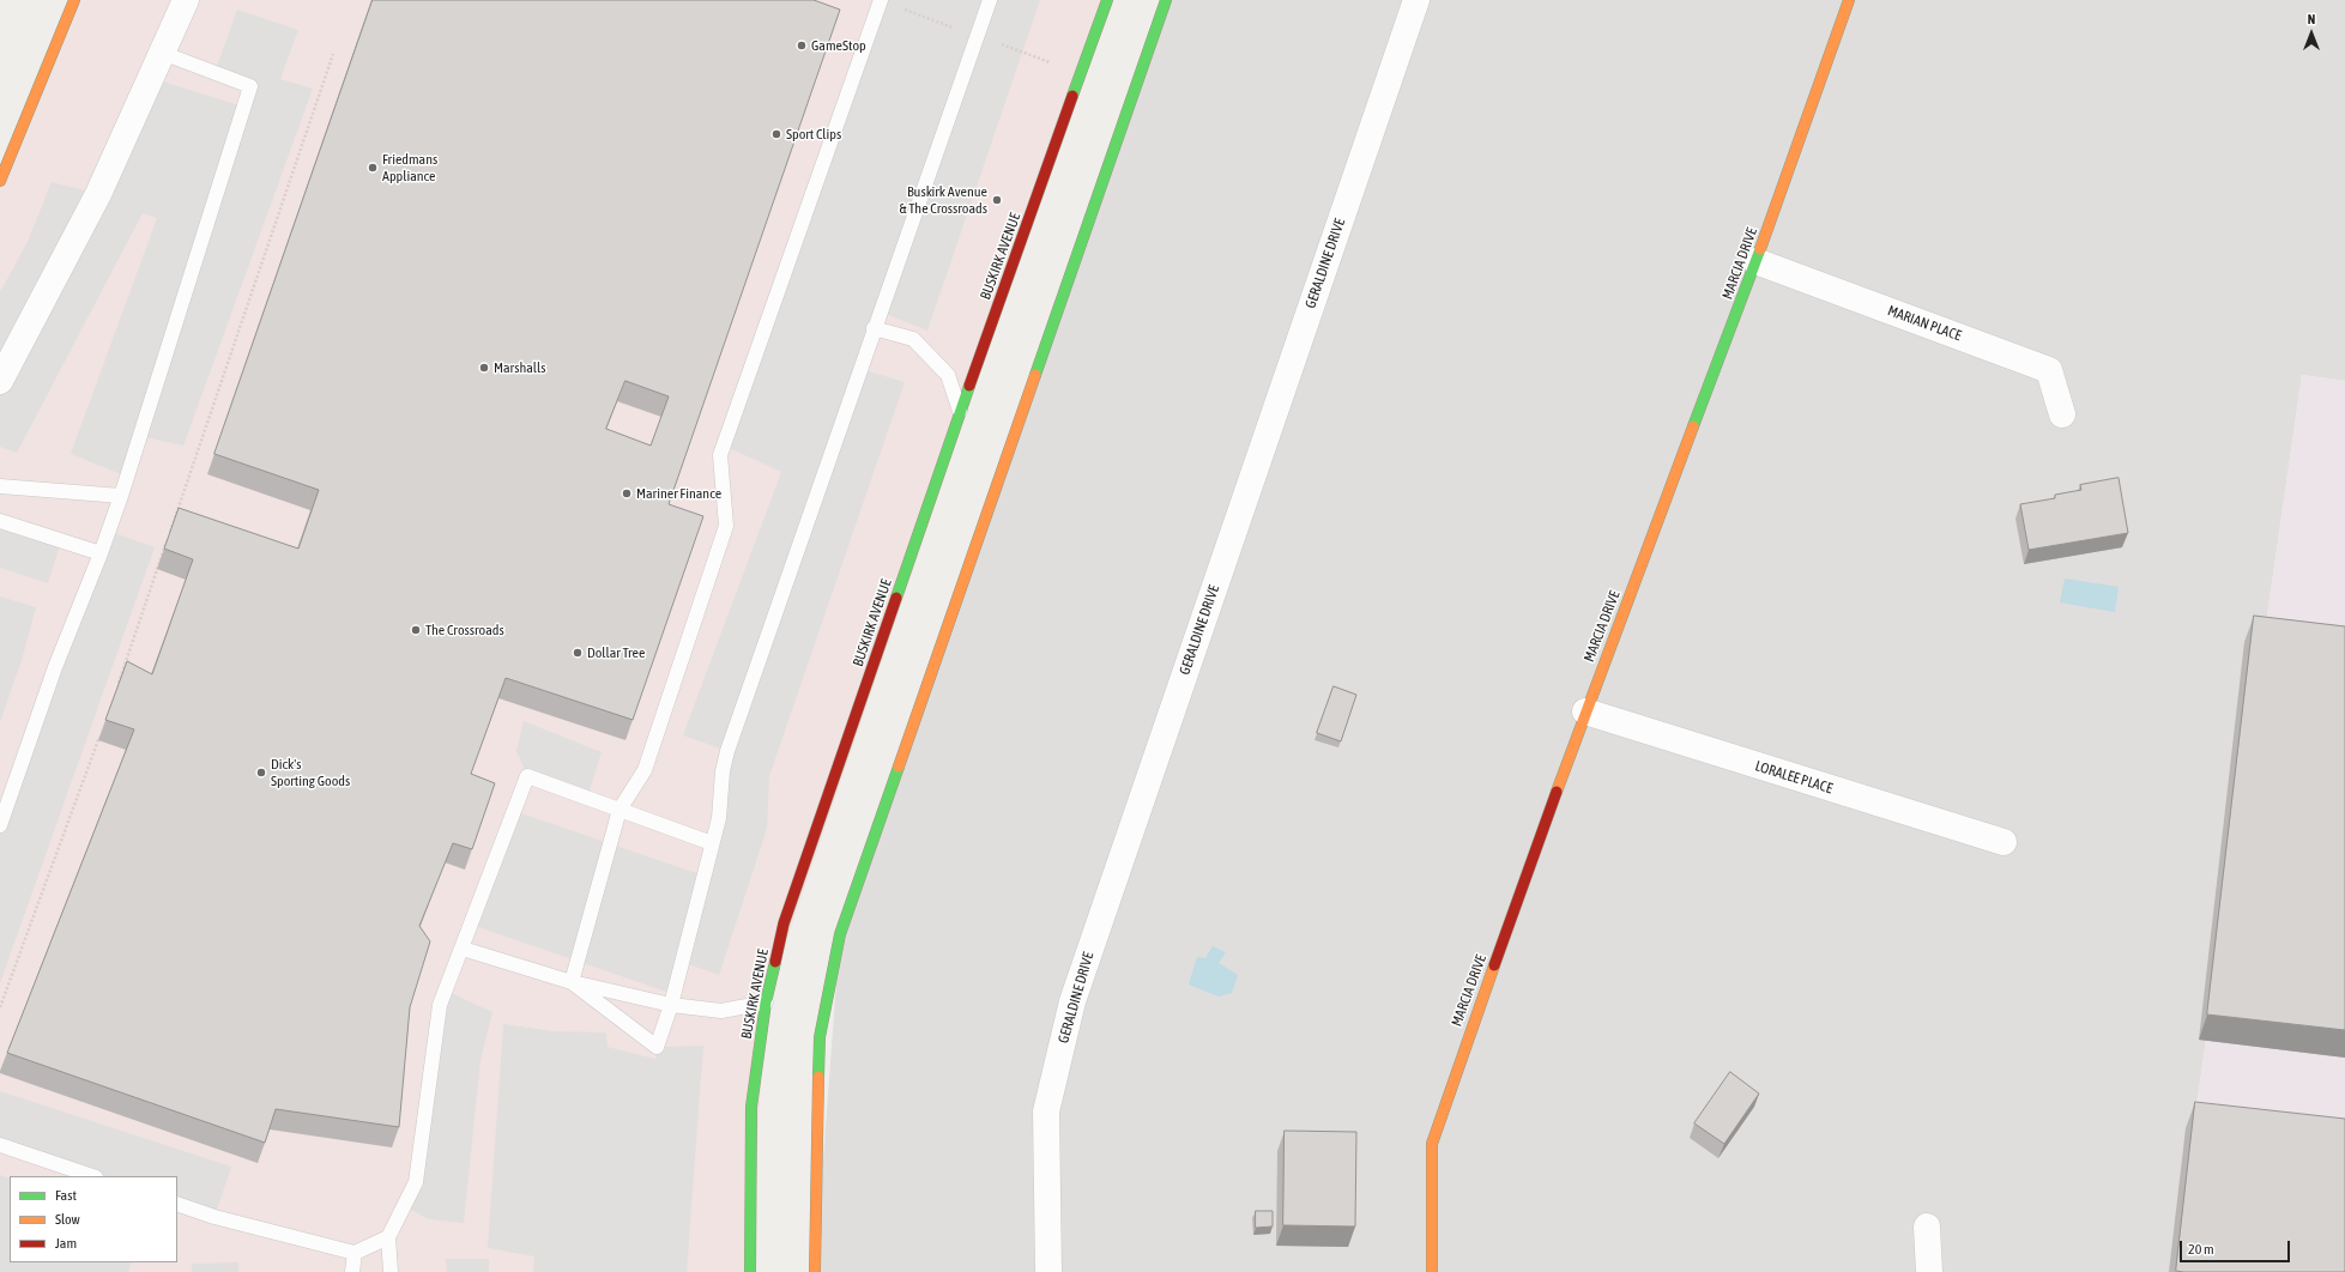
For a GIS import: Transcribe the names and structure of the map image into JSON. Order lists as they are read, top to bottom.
{
  "streets": {
    "main road": ["BUSKIRK AVENUE", "MARCIA DRIVE"],
    "street": ["GERALDINE DRIVE", "MARIAN PLACE", "LORALEE PLACE"]
  },
  "crossings": [
    ["MARCIA DRIVE", "MARIAN PLACE"],
    ["MARCIA DRIVE", "LORALEE PLACE"]
  ],
  "places": [
    "GameStop",
    "Sport Clips",
    "Friedmans Appliance",
    "Buskirk Avenue & The Crossroads",
    "Marshalls",
    "Mariner Finance",
    "The Crossroads",
    "Dollar Tree",
    "Dick's Sporting Goods"
  ],
  "legend": ["Fast", "Slow", "Jam"],
  "scale_bar": "20 m",
  "north": "top"
}
